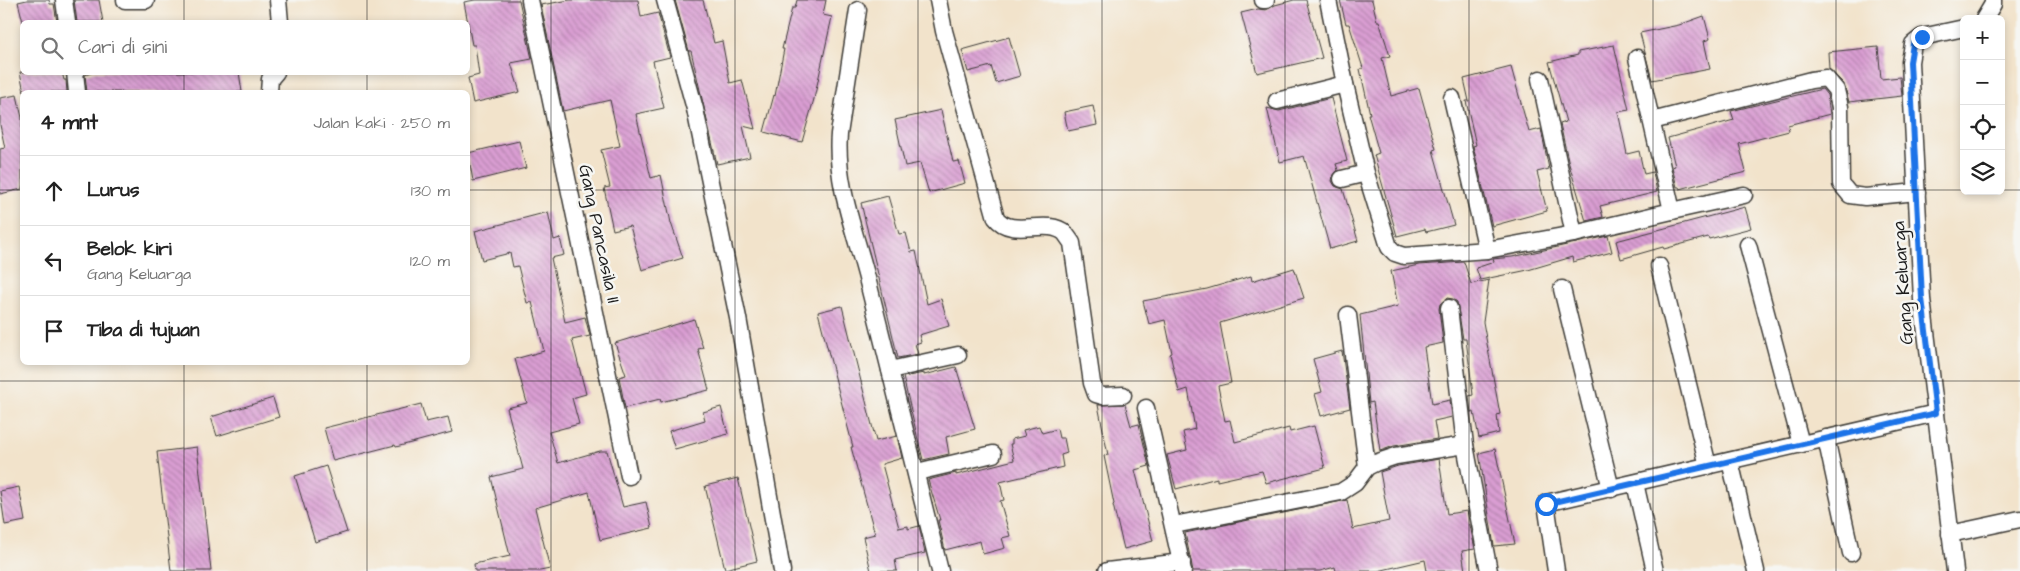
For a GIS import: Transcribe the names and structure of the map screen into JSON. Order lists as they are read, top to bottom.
{
  "streets": {
    "street": ["Gang Pancasila II", "Gang Keluarga"]
  },
  "page": {
    "map_buttons": ["+", "−"],
    "search": "Cari di sini",
    "heading": ["4 mnt", "Jalan kaki · 250 m"],
    "list": [
      ["Lurus", "130 m"],
      ["Belok kiri", "Gang Keluarga", "120 m"],
      "Tiba di tujuan"
    ]
  }
}
